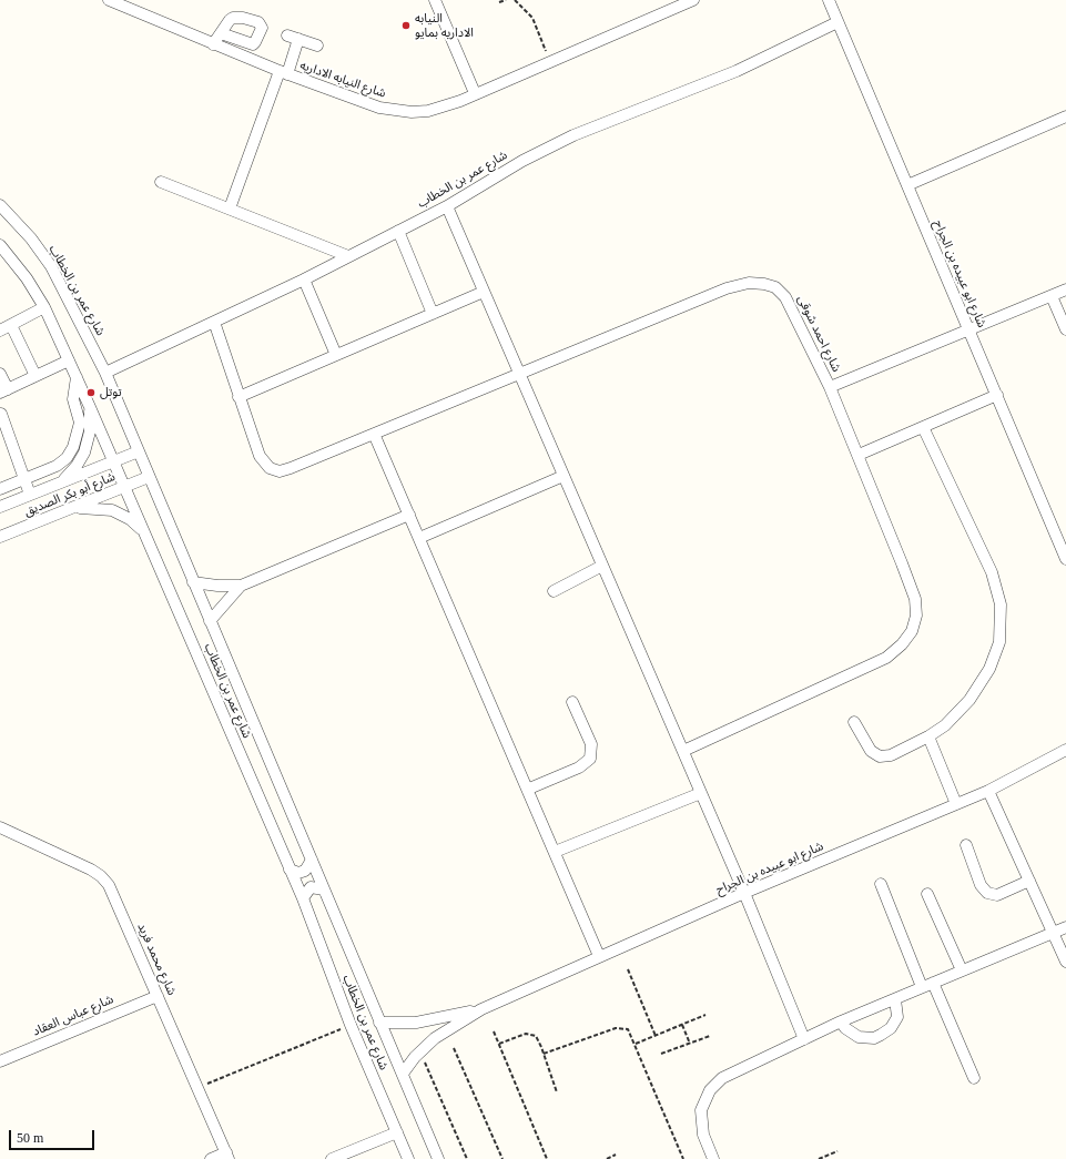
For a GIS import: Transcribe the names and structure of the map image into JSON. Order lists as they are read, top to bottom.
{
  "streets": {
    "street": [
      "شارع النيابه الاداريه",
      "شارع عمر بن الخطاب",
      "شارع ابو عبيده بن الجراح",
      "شارع احمد شوقى",
      "شارع أبو بكر الصديق",
      "شارع محمد فريد",
      "شارع عباس العقاد"
    ]
  },
  "crossings": [
    ["شارع عمر بن الخطاب", "شارع ابو عبيده بن الجراح"],
    ["شارع عمر بن الخطاب", "شارع احمد شوقى"],
    ["شارع عمر بن الخطاب", "شارع أبو بكر الصديق"],
    ["شارع ابو عبيده بن الجراح", "شارع احمد شوقى"],
    ["شارع محمد فريد", "شارع عباس العقاد"]
  ],
  "places": ["النيابه الاداريه بمايو", "توتل"],
  "scale_bar": "50 m"
}
